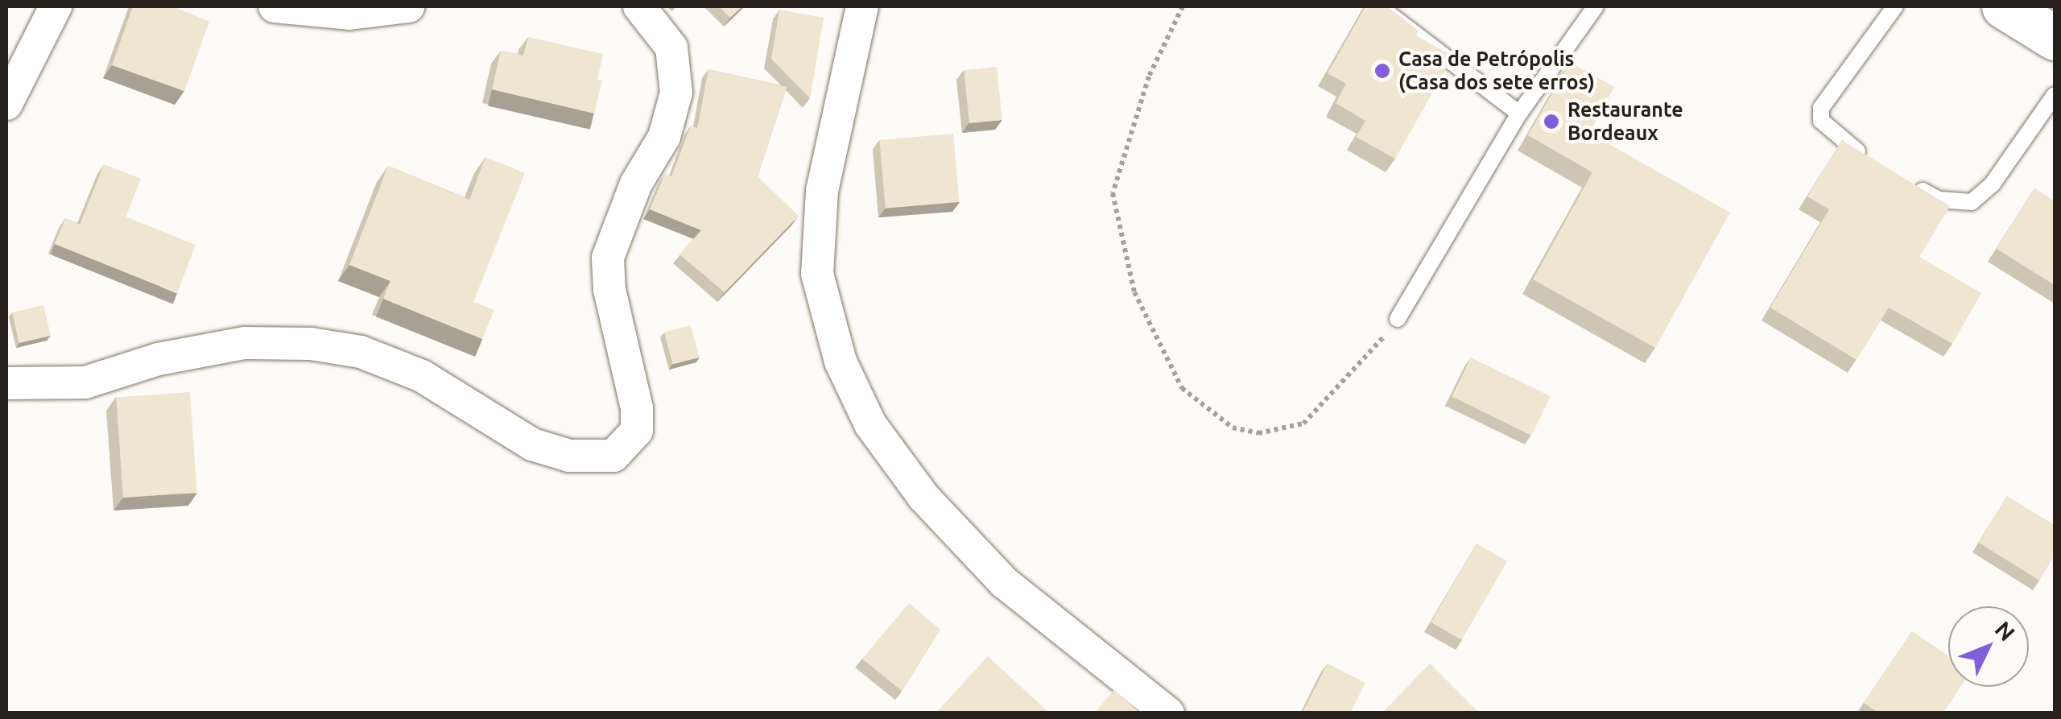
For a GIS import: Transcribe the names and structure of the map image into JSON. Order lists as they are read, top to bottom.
{
  "places": ["Casa de Petrópolis (Casa dos sete erros)", "Restaurante Bordeaux"],
  "north": "top right"
}
